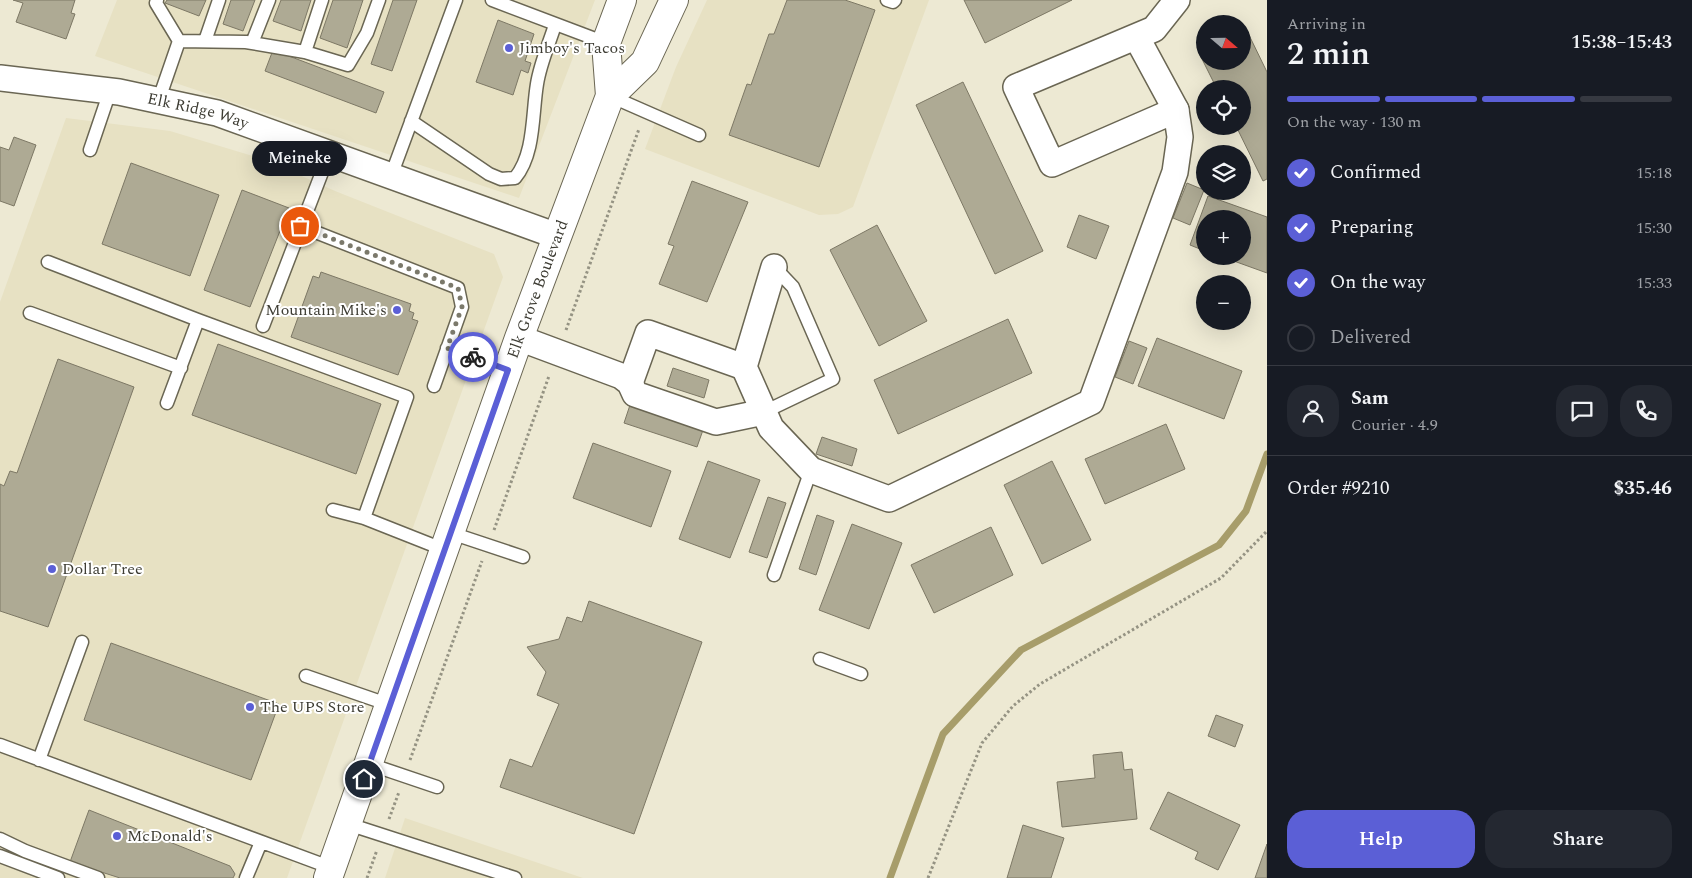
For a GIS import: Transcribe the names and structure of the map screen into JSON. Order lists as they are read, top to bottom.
{
  "streets": {
    "main road": ["Elk Grove Boulevard"],
    "street": ["Elk Ridge Way"]
  },
  "crossings": [
    ["Elk Ridge Way", "Elk Grove Boulevard"]
  ],
  "places": [
    "Jimboy's Tacos",
    "Meineke",
    "Mountain Mike's",
    "Dollar Tree",
    "The UPS Store",
    "McDonald's"
  ],
  "north": "right",
  "page": {
    "heading": ["2 min", "Arriving in", "15:38–15:43"],
    "panel": [
      "Sam",
      "Courier · 4.9",
      "Order #9210",
      "$35.46"
    ],
    "map_buttons": ["+", "−"],
    "bar": "On the way · 130 m",
    "bubble": "Meineke",
    "list": [
      ["Confirmed", "15:18"],
      ["Preparing", "15:30"],
      ["On the way", "15:33"],
      "Delivered"
    ],
    "buttons": ["Help", "Share"]
  }
}
